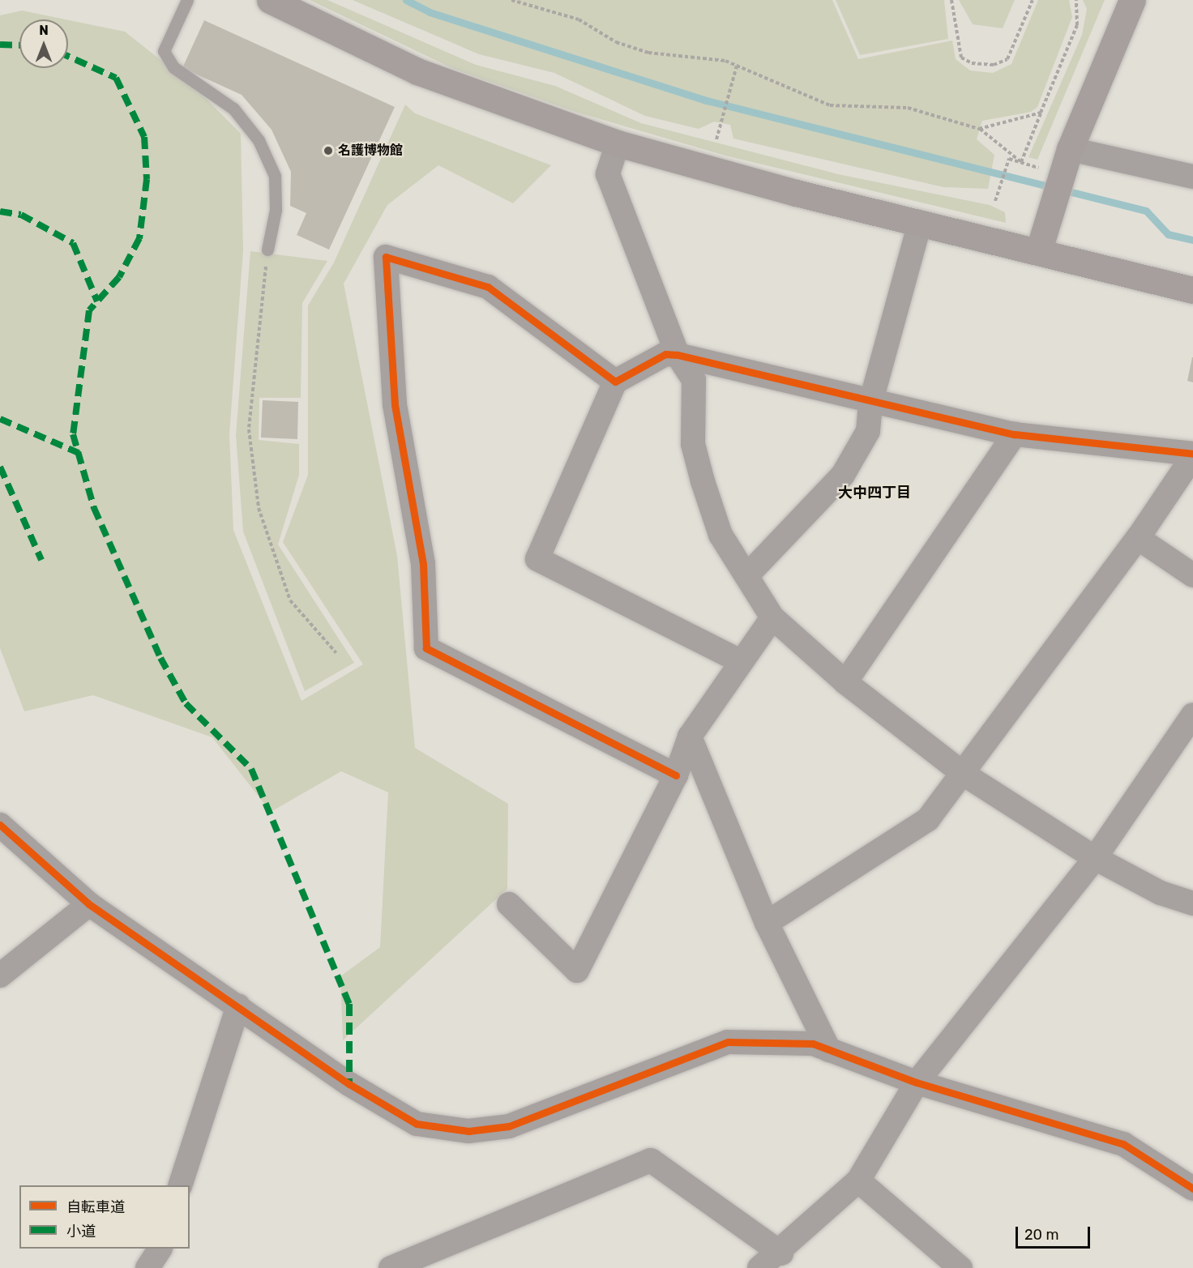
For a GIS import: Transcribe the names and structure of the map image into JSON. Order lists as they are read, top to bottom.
{
  "districts": ["大中四丁目"],
  "places": ["名護博物館"],
  "legend": ["自転車道", "小道"],
  "scale_bar": "20 m",
  "north": "top"
}
